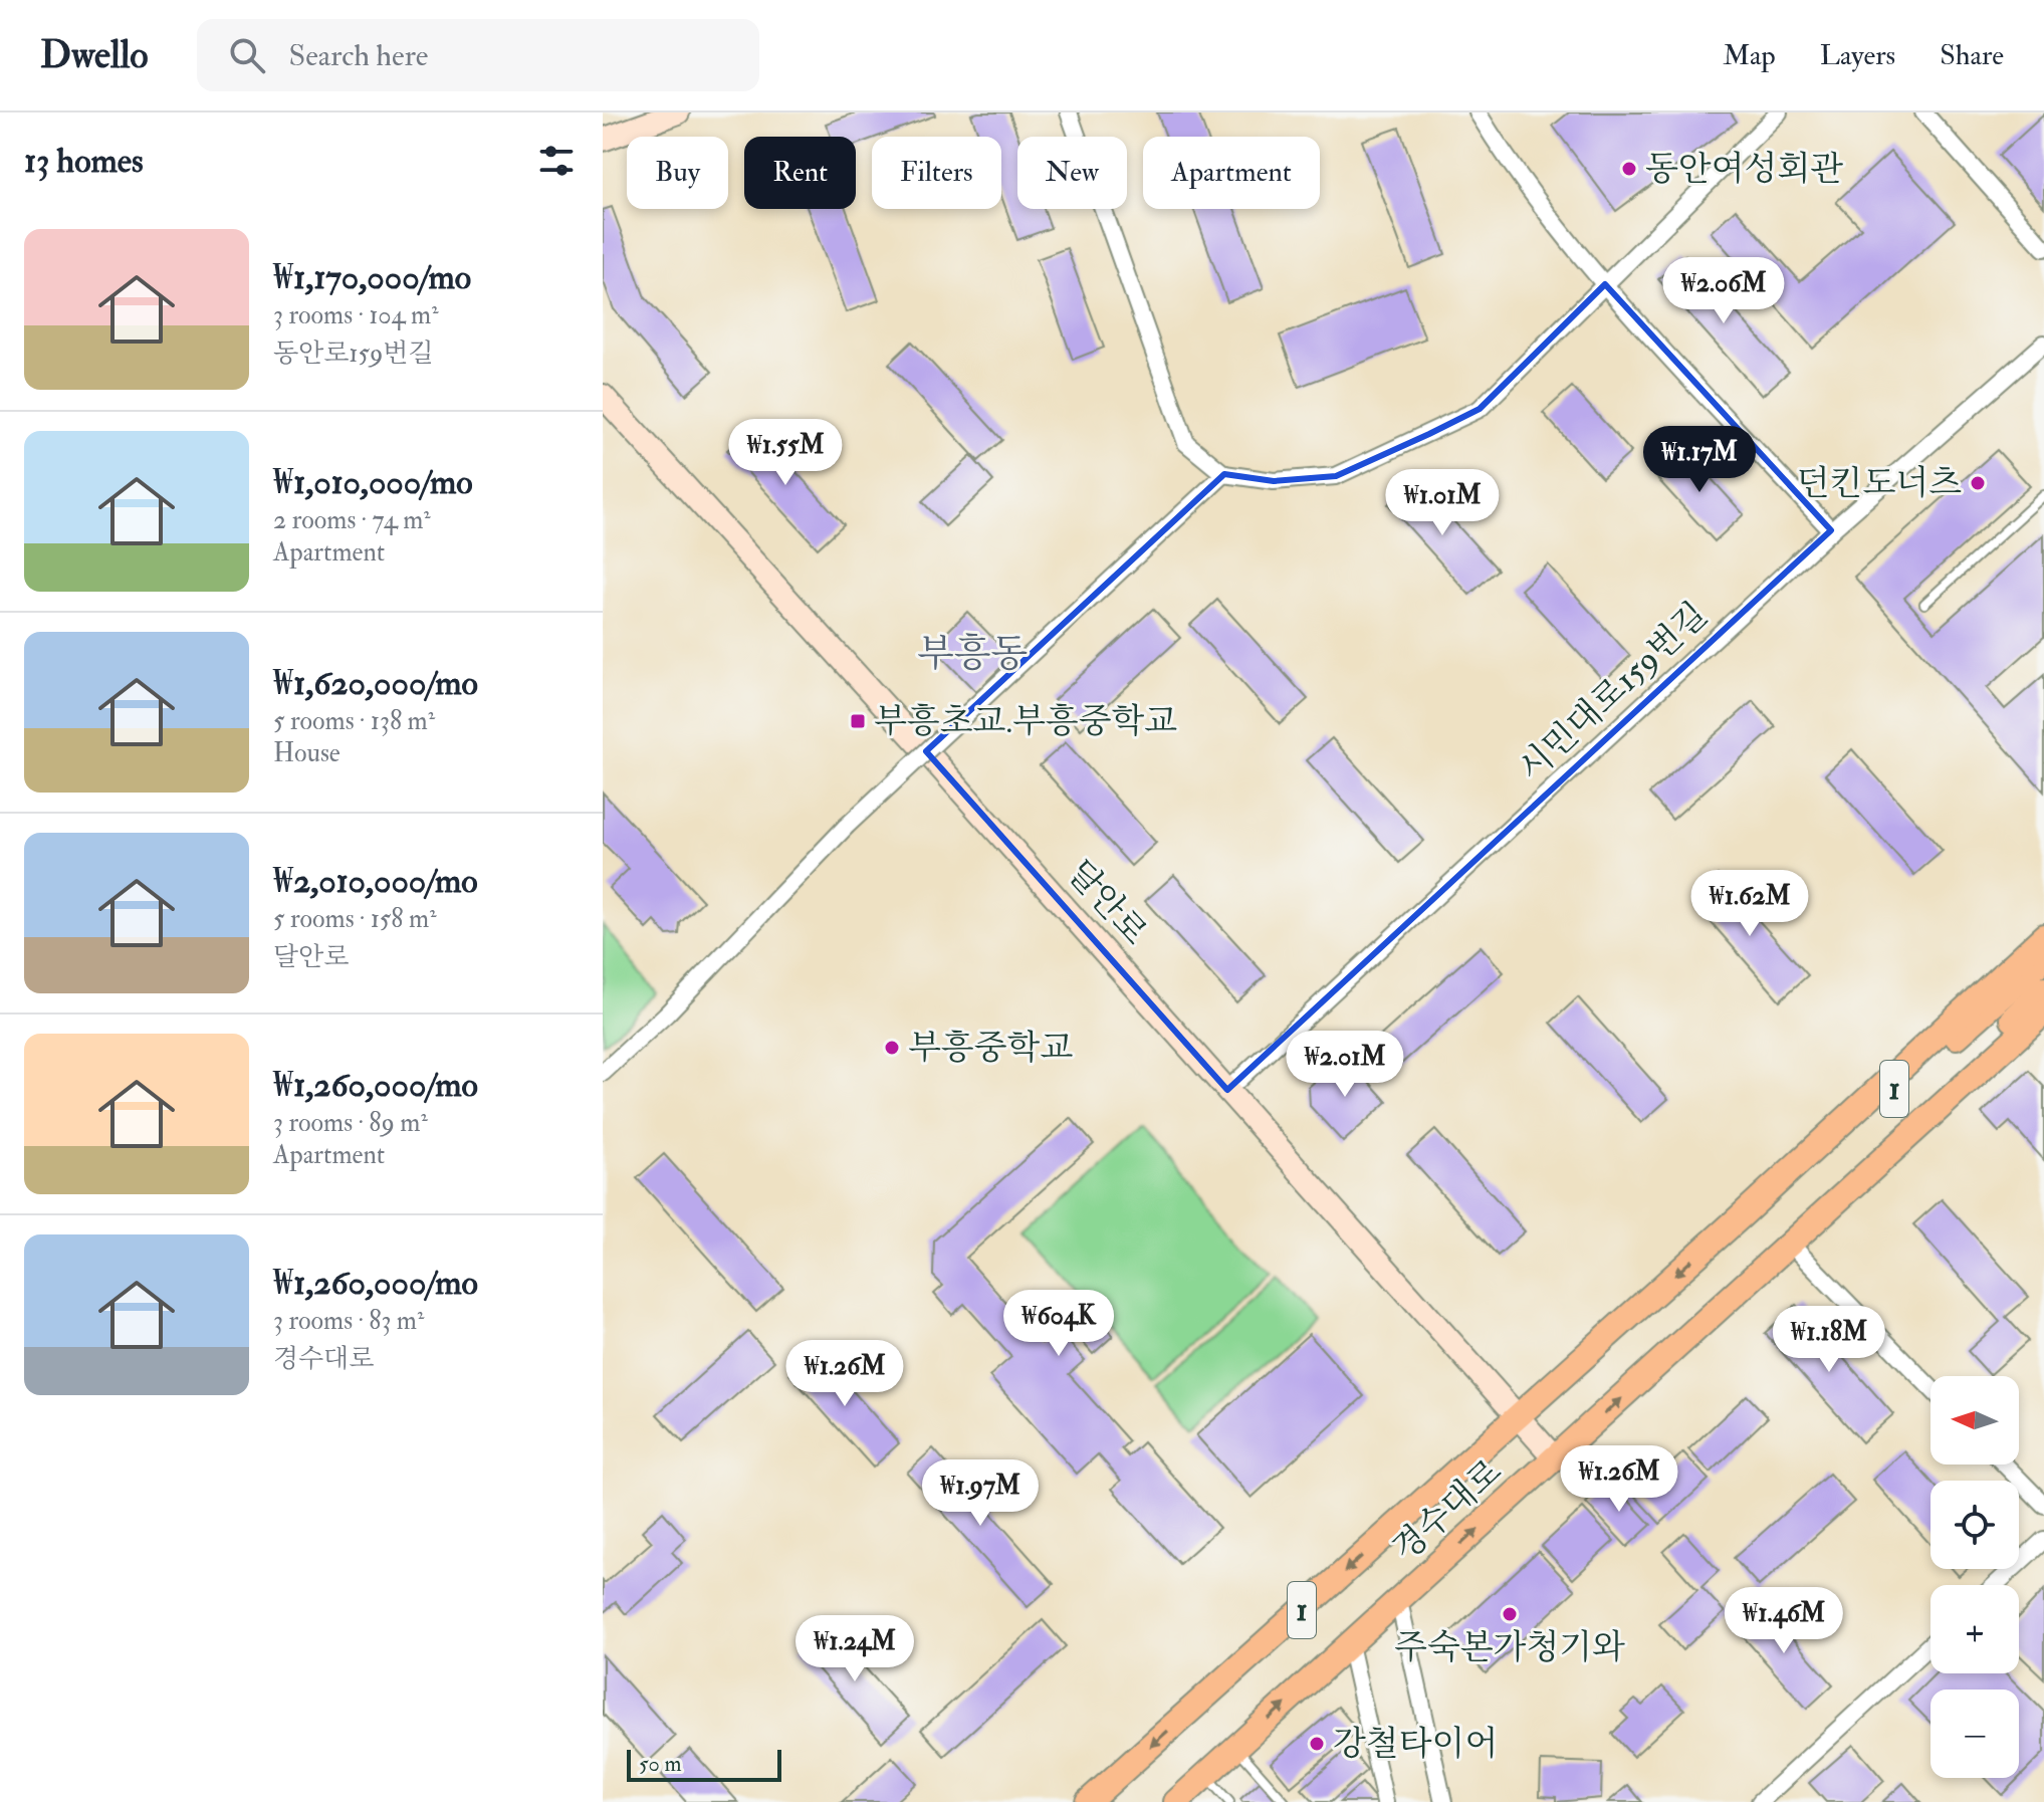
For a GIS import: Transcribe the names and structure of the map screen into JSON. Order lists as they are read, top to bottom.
{
  "streets": {
    "main road": ["1", "경수대로"],
    "street": ["시민대로159번길", "달안로"]
  },
  "crossings": [
    ["시민대로159번길", "달안로"],
    ["달안로", "경수대로"]
  ],
  "districts": ["부흥동"],
  "places": {
    "other": [
      "동안여성회관",
      "던킨도너츠",
      "부흥중학교",
      "주숙본가청기와",
      "강철타이어"
    ],
    "transit": ["부흥초교.부흥중학교"]
  },
  "scale_bar": "50 m",
  "north": "left",
  "page": {
    "header": "Dwello",
    "search": "Search here",
    "nav": ["Map", "Layers", "Share"],
    "heading": "13 homes",
    "chip": [
      "Buy",
      "Rent",
      "Filters",
      "New",
      "Apartment"
    ],
    "list": [
      {
        "name": "₩1,170,000/mo",
        "note": "3 rooms · 104 m² · 동안로159번길"
      },
      {
        "name": "₩1,010,000/mo",
        "note": "2 rooms · 74 m² · Apartment"
      },
      {
        "name": "₩1,620,000/mo",
        "note": "5 rooms · 138 m² · House"
      },
      {
        "name": "₩2,010,000/mo",
        "note": "5 rooms · 158 m² · 달안로"
      },
      {
        "name": "₩1,260,000/mo",
        "note": "3 rooms · 89 m² · Apartment"
      },
      {
        "name": "₩1,260,000/mo",
        "note": "3 rooms · 83 m² · 경수대로"
      }
    ],
    "price": [
      "₩2.06M",
      "₩1.55M",
      "₩1.17M",
      "₩1.01M",
      "₩1.62M",
      "₩2.01M",
      "₩604K",
      "₩1.18M",
      "₩1.26M",
      "₩1.26M",
      "₩1.97M",
      "₩1.46M",
      "₩1.24M"
    ],
    "map_buttons": ["+", "−"],
    "scale": "50 m"
  }
}
